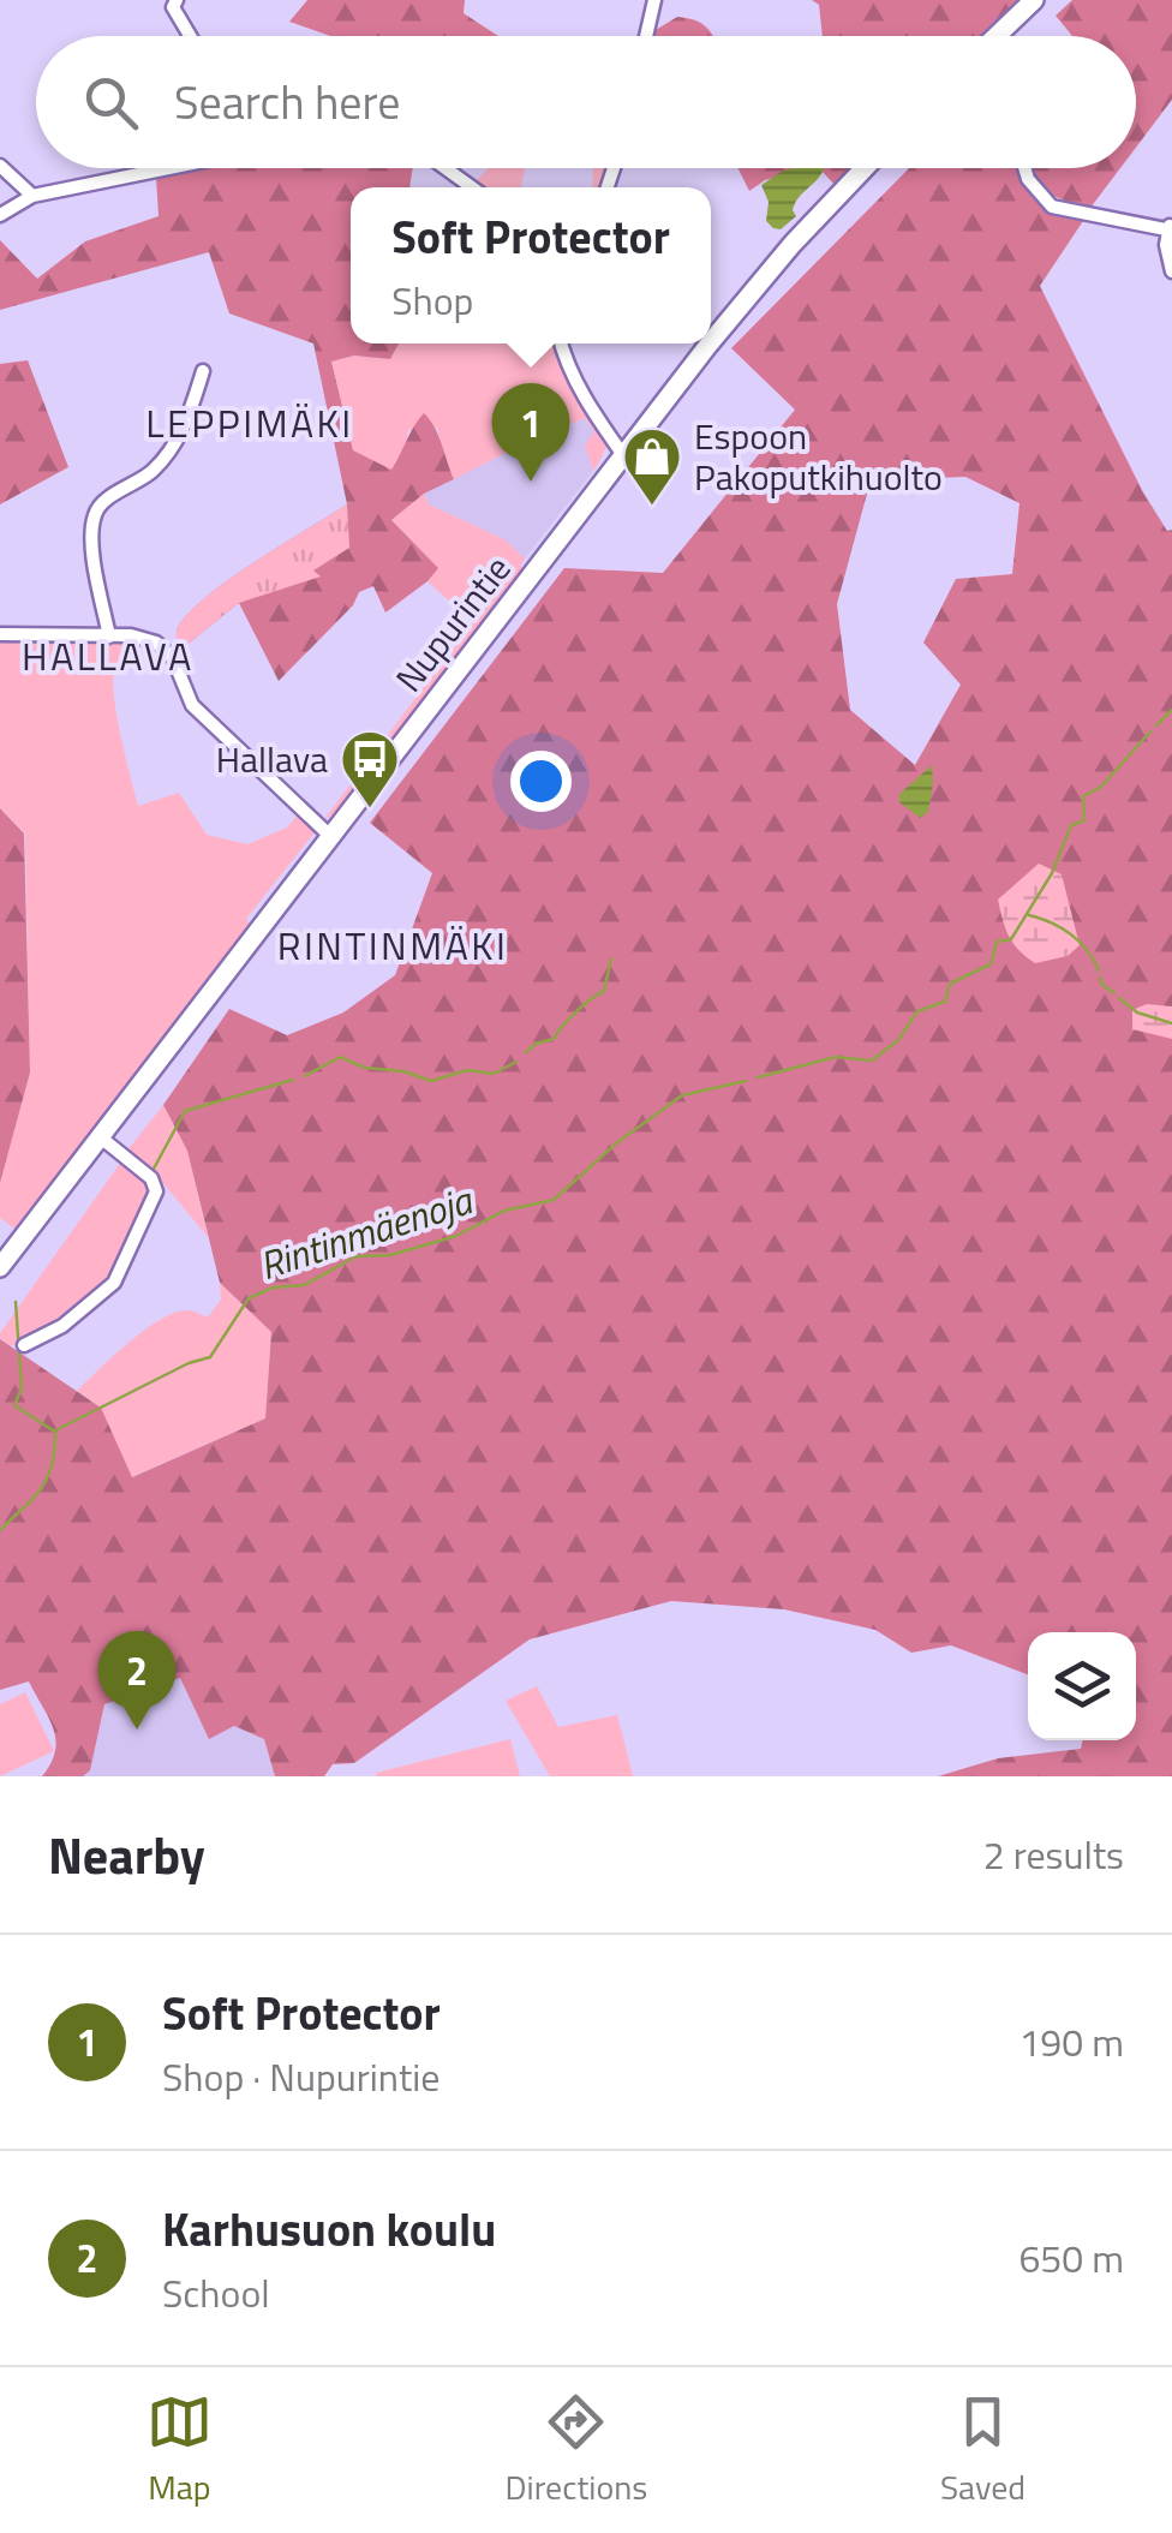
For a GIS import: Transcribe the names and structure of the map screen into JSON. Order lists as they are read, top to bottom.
{
  "streets": {
    "main road": ["Nupurintie"]
  },
  "districts": ["LEPPIMÄKI", "HALLAVA", "RINTINMÄKI"],
  "water": ["Rintinmäenoja"],
  "places": {
    "shop": ["Espoon Pakoputkihuolto"],
    "bus stop": ["Hallava"]
  },
  "page": {
    "search": "Search here",
    "popup": ["Soft Protector", "Shop"],
    "pins": ["1", "2"],
    "heading": ["Nearby", "2 results"],
    "list": [
      {
        "mark": "1",
        "name": "Soft Protector",
        "note": "Shop · Nupurintie",
        "value": "190 m"
      },
      {
        "mark": "2",
        "name": "Karhusuon koulu",
        "note": "School",
        "value": "650 m"
      }
    ],
    "nav": ["Map", "Directions", "Saved"]
  }
}
